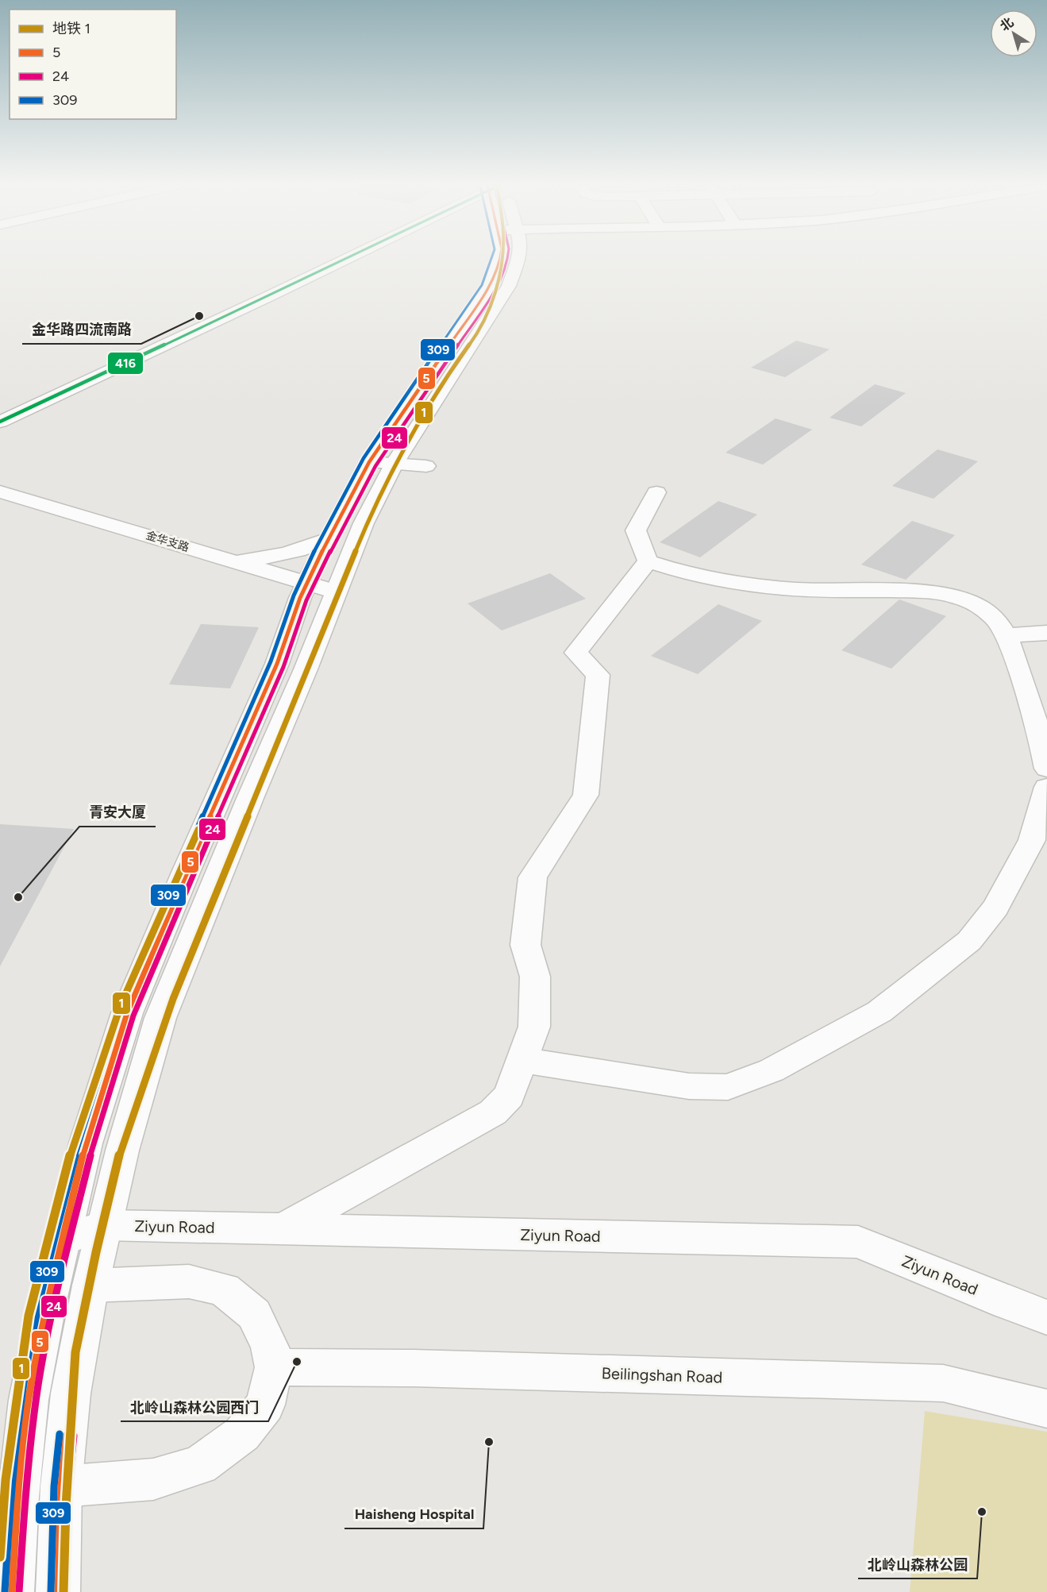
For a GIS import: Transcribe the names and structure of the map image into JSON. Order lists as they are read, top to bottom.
{
  "streets": {
    "main road": ["金华支路", "Ziyun Road", "Beilingshan Road"]
  },
  "places": [
    "金华路四流南路",
    "青安大厦",
    "北岭山森林公园西门",
    "Haisheng Hospital",
    "北岭山森林公园"
  ],
  "lines": [
    "metro line 1",
    "transit line 5",
    "transit line 24",
    "transit line 309",
    "transit line 416"
  ],
  "legend": [
    "地铁 1",
    "5",
    "24",
    "309"
  ],
  "north": "top left"
}
